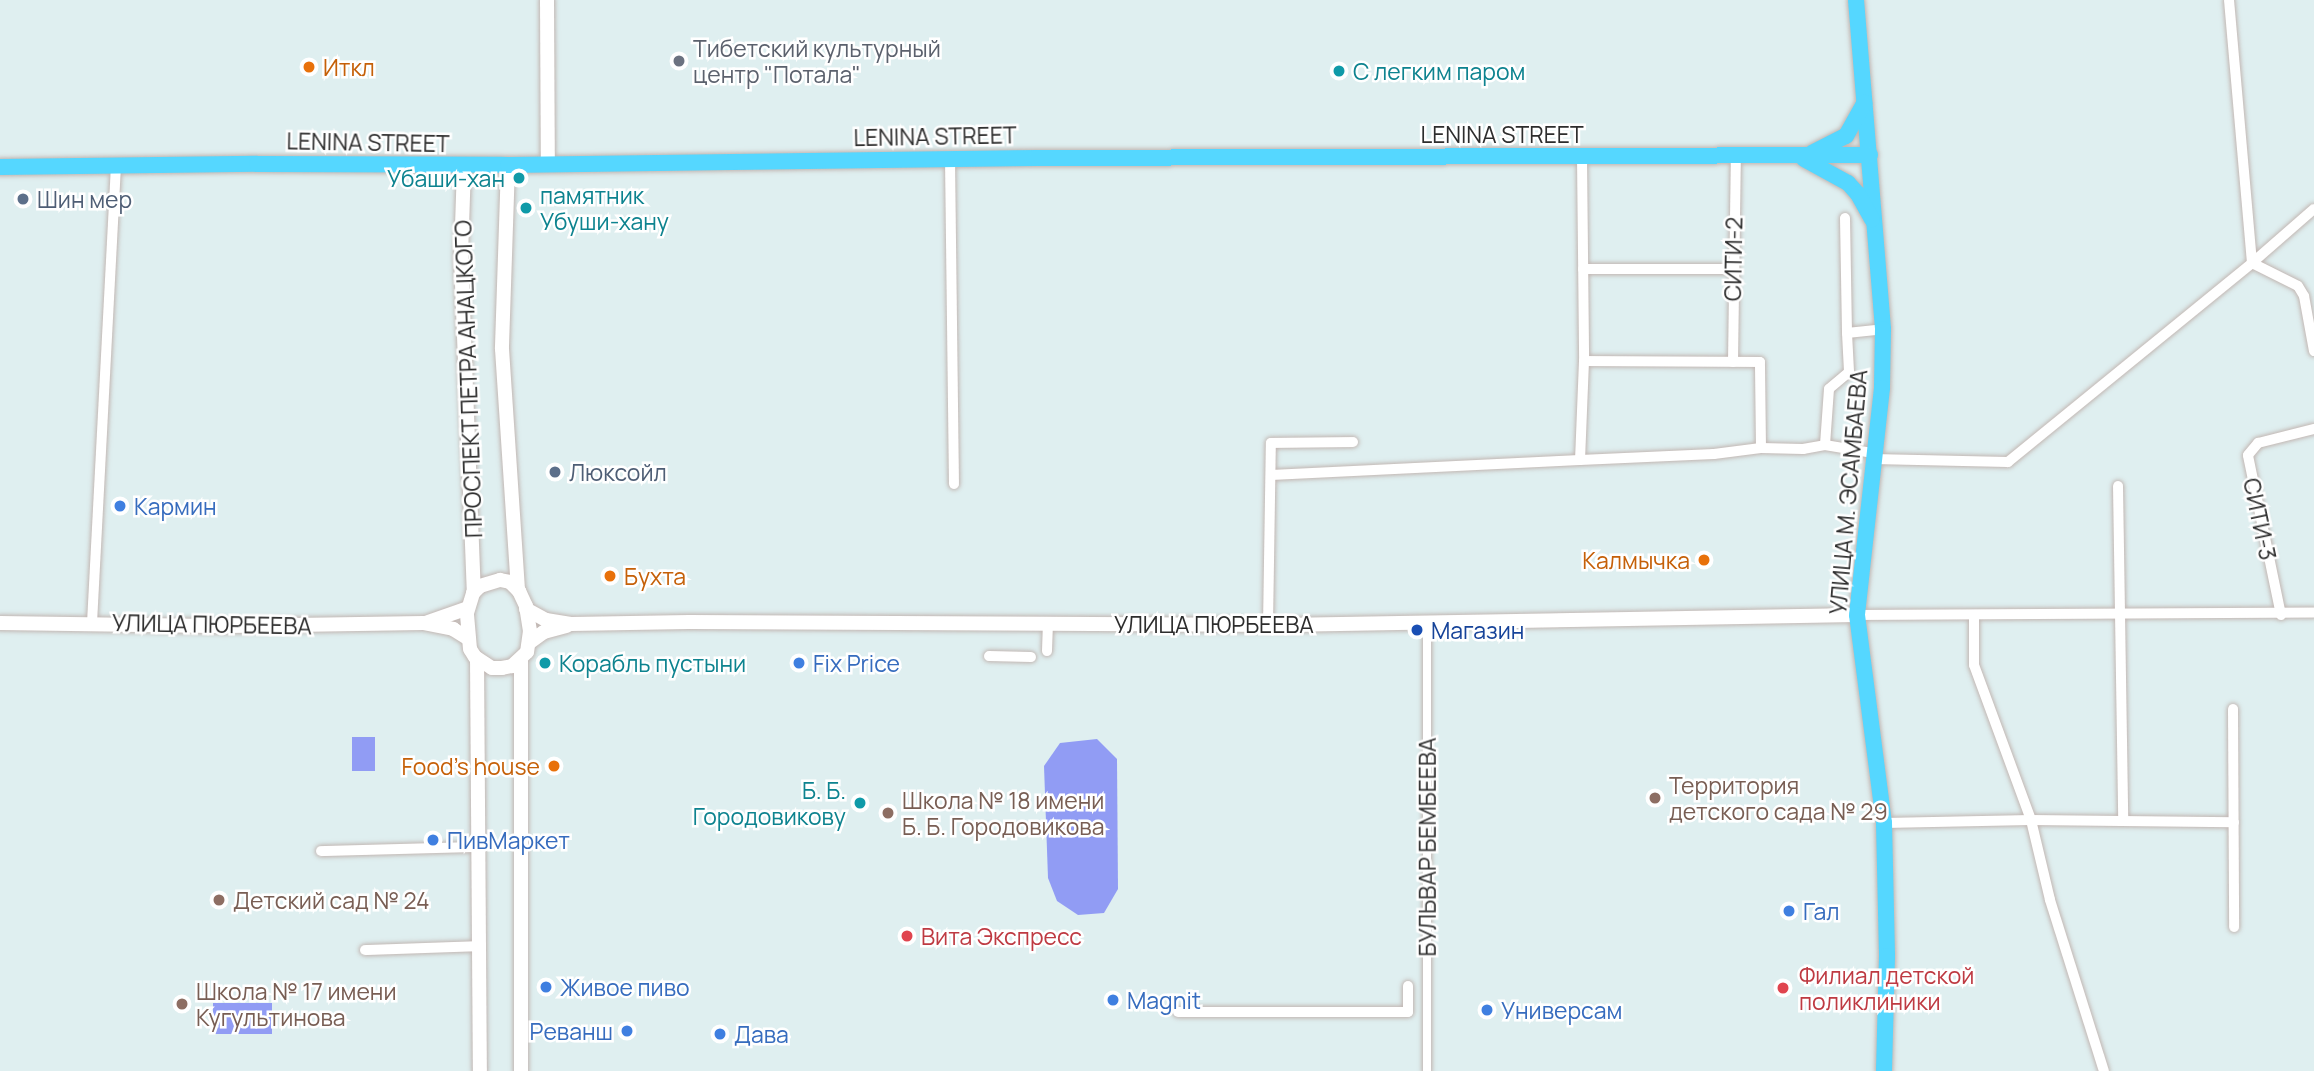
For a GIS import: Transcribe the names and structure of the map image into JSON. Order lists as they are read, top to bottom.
{
  "streets": {
    "main road": [
      "LENINA STREET",
      "ПРОСПЕКТ ПЕТРА АНАЦКОГО",
      "УЛИЦА М. ЭСАМБАЕВА",
      "УЛИЦА ПЮРБЕЕВА"
    ],
    "street": ["СИТИ-2", "СИТИ-3", "БУЛЬВАР БЕМБЕЕВА"]
  },
  "crossings": [
    ["LENINA STREET", "СИТИ-2"],
    ["LENINA STREET", "ПРОСПЕКТ ПЕТРА АНАЦКОГО"],
    ["LENINA STREET", "УЛИЦА М. ЭСАМБАЕВА"],
    ["УЛИЦА М. ЭСАМБАЕВА", "УЛИЦА ПЮРБЕЕВА"],
    ["УЛИЦА ПЮРБЕЕВА", "БУЛЬВАР БЕМБЕЕВА"]
  ],
  "places": [
    "Тибетский культурный центр \"Потала\"",
    "Иткл",
    "С легким паром",
    "Убаши-хан",
    "Шин мер",
    "памятник Убуши-хану",
    "Люксойл",
    "Кармин",
    "Калмычка",
    "Бухта",
    "Магазин",
    "Корабль пустыни",
    "Fix Price",
    "Food's house",
    "Территория детского сада № 29",
    "Б. Б. Городовикову",
    "Школа № 18 имени Б. Б. Городовикова",
    "ПивМаркет",
    "Детский сад № 24",
    "Гал",
    "Вита Экспресс",
    "Живое пиво",
    "Филиал детской поликлиники",
    "Magnit",
    "Школа № 17 имени Кугультинова",
    "Универсам",
    "Реванш",
    "Дава"
  ]
}
